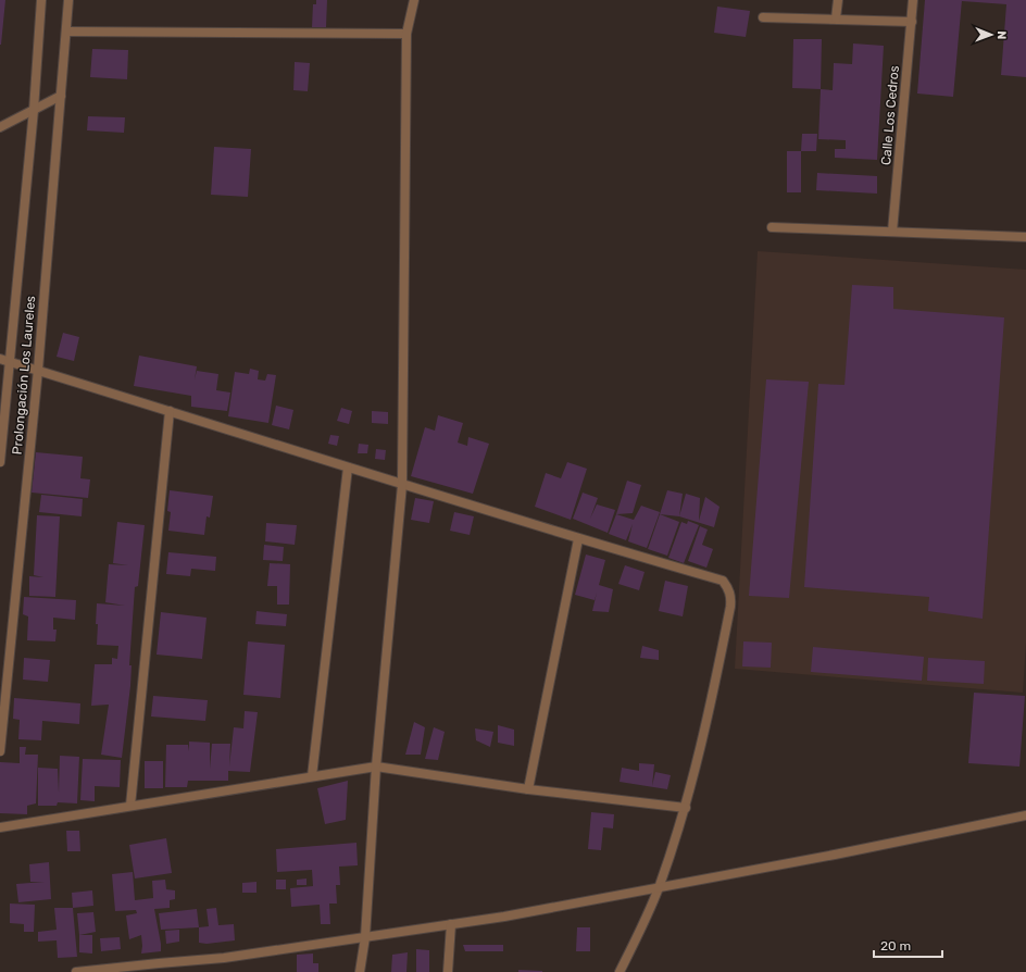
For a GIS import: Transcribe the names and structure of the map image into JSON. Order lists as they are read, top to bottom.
{
  "streets": {
    "street": ["Calle Los Cedros", "Prolongación Los Laureles"]
  },
  "scale_bar": "20 m",
  "north": "right"
}
